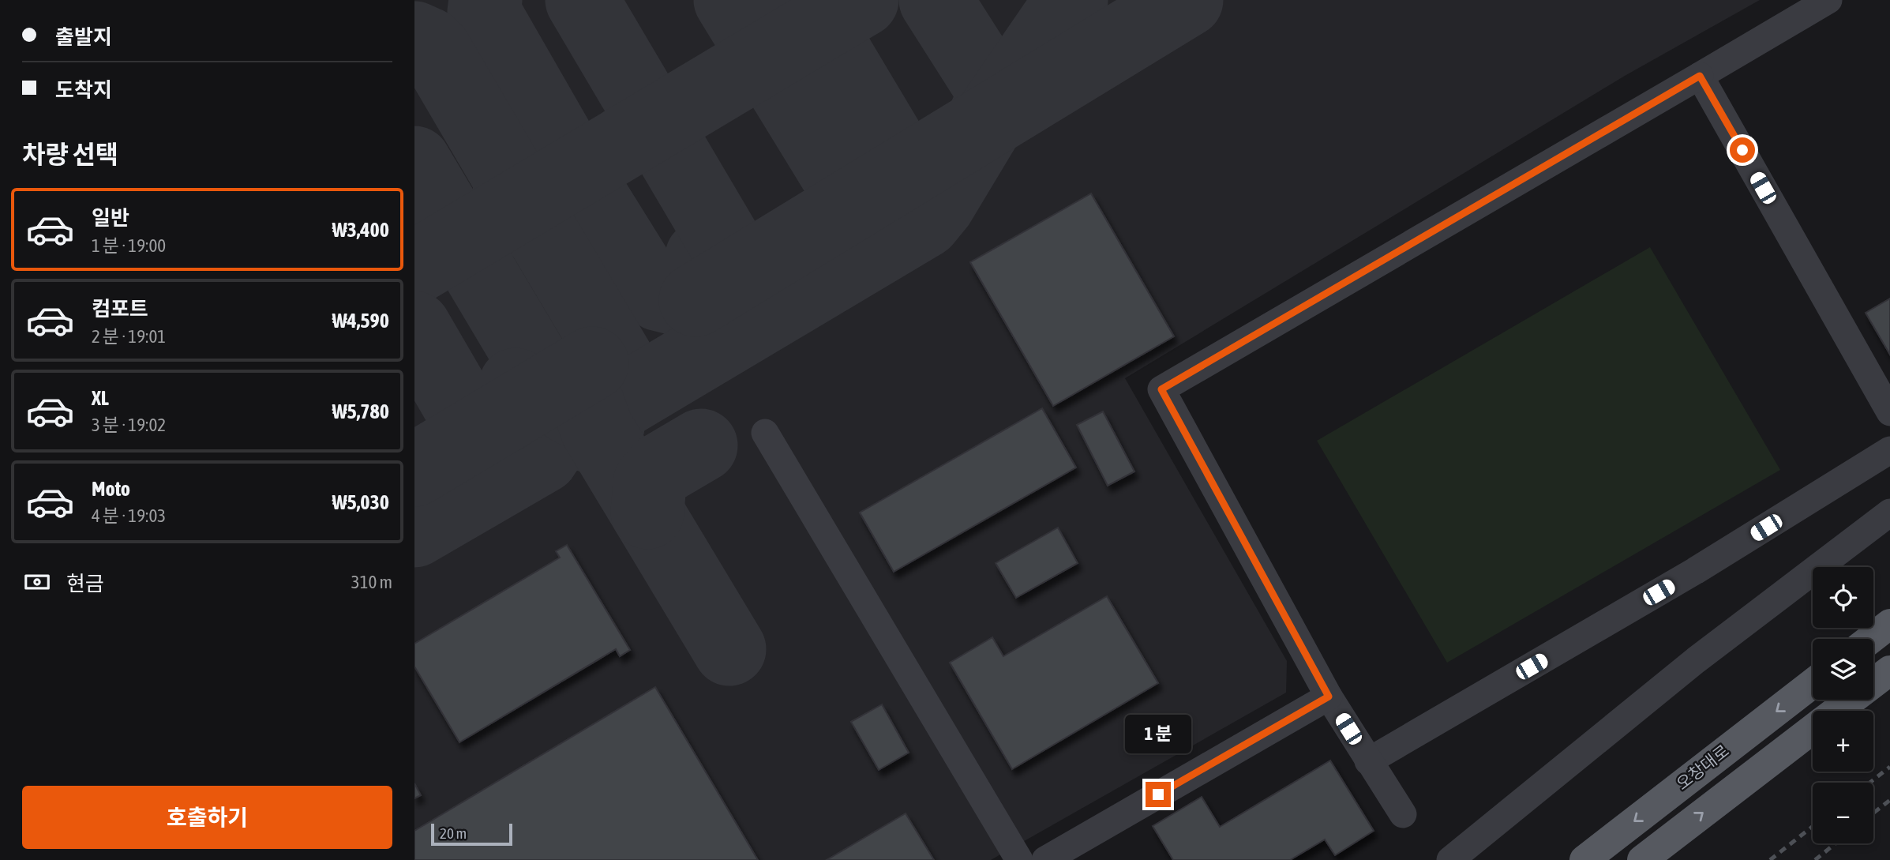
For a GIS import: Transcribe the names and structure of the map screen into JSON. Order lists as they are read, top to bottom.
{
  "streets": {
    "main road": ["오창대로"]
  },
  "scale_bar": "20 m",
  "page": {
    "banner": ["출발지", "도착지"],
    "heading": "차량 선택",
    "list": [
      {
        "name": "일반",
        "note": "1 분 · 19:00",
        "value": "₩3,400"
      },
      {
        "name": "컴포트",
        "note": "2 분 · 19:01",
        "value": "₩4,590"
      },
      {
        "name": "XL",
        "note": "3 분 · 19:02",
        "value": "₩5,780"
      },
      {
        "name": "Moto",
        "note": "4 분 · 19:03",
        "value": "₩5,030"
      }
    ],
    "pay": ["현금", "310 m"],
    "map_buttons": ["+", "−"],
    "bubble": "1 분",
    "buttons": "호출하기",
    "scale": "20 m"
  }
}
